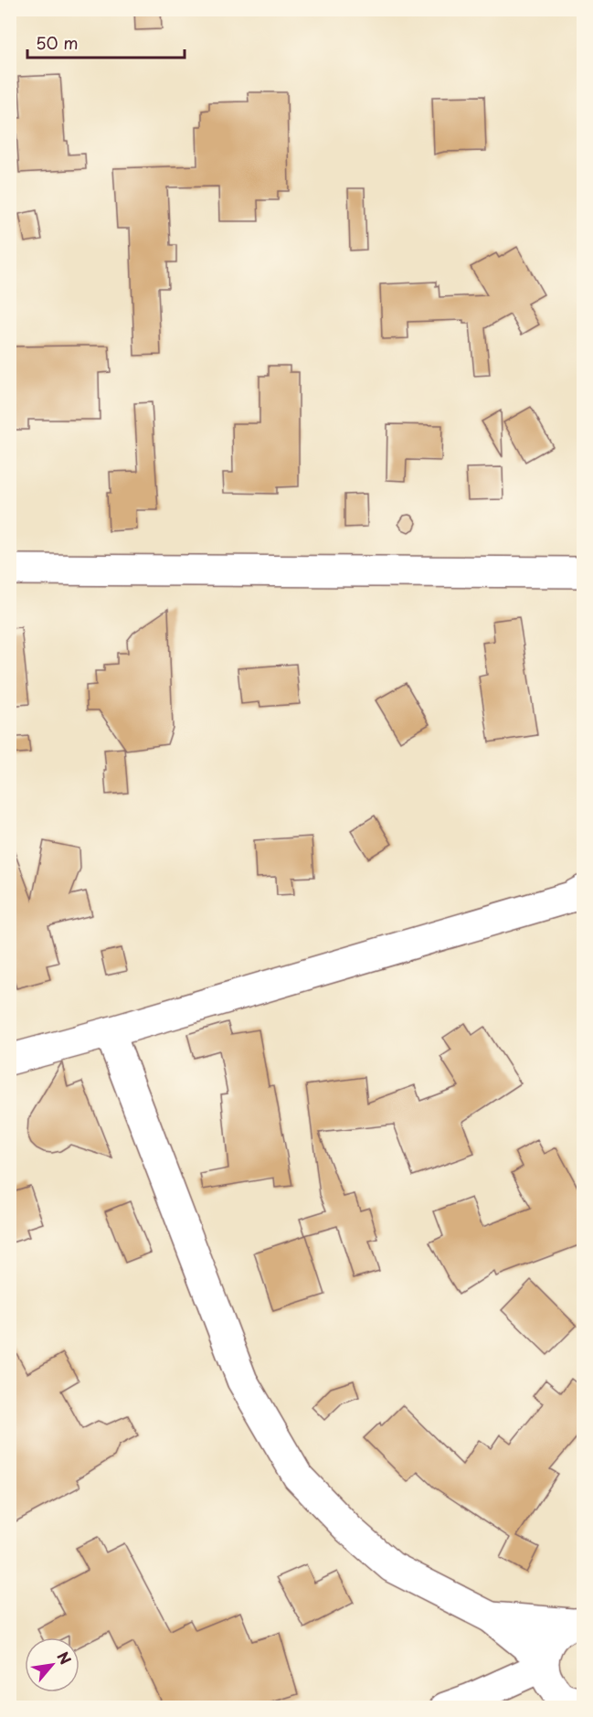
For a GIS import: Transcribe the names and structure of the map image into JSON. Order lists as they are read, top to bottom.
{
  "scale_bar": "50 m",
  "north": "top right"
}
